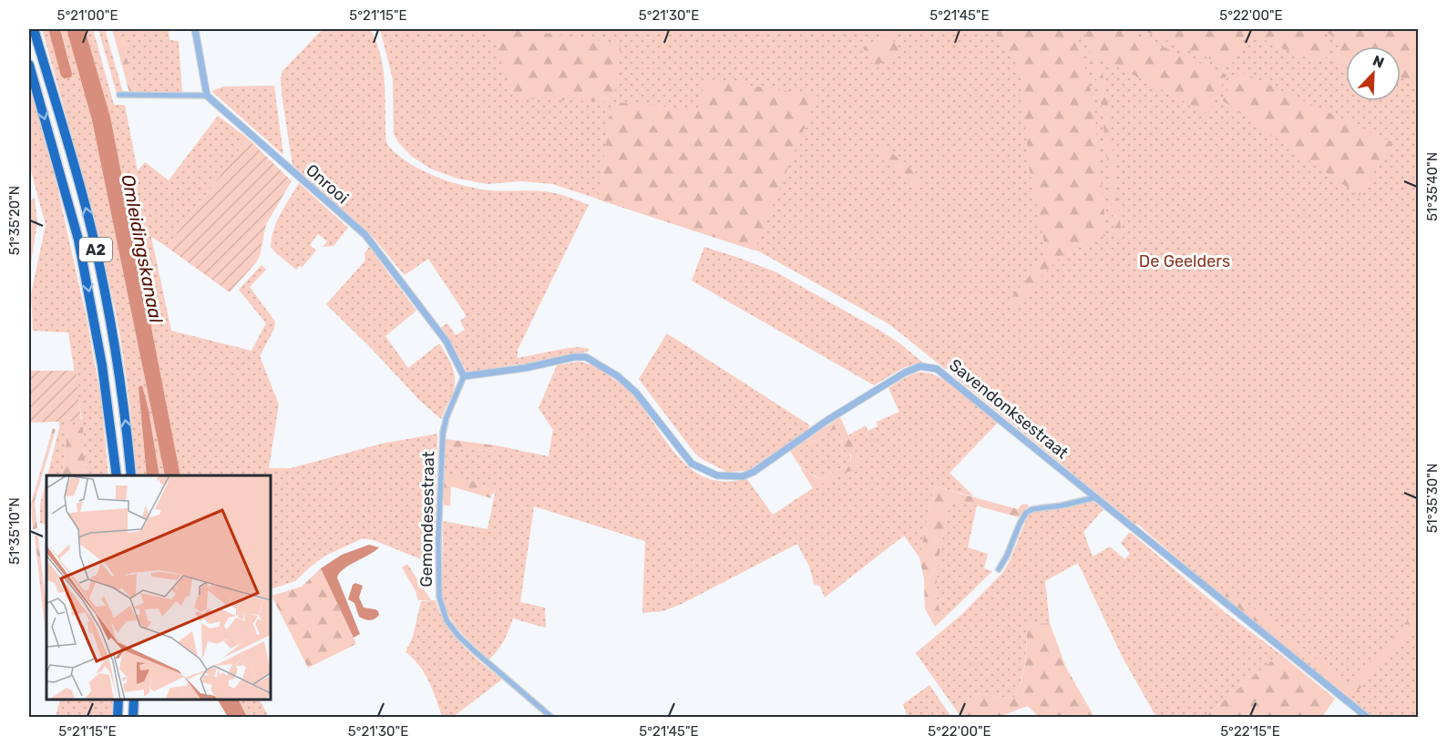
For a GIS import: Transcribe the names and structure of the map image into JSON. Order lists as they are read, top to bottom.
{
  "streets": {
    "highway": ["A2"],
    "street": ["Onrooi", "Savendonksestraat", "Gemondesestraat"]
  },
  "crossings": [
    ["Onrooi", "Savendonksestraat"],
    ["Onrooi", "Gemondesestraat"],
    ["Savendonksestraat", "Gemondesestraat"]
  ],
  "water": ["Omleidingskanaal"],
  "parks": ["De Geelders"],
  "north": "top right",
  "coordinates": [
    "5°21'00\"E",
    "5°21'15\"E",
    "5°21'30\"E",
    "5°21'45\"E",
    "5°22'00\"E",
    "51°35'40\"N",
    "51°35'20\"N",
    "51°35'30\"N",
    "51°35'10\"N",
    "5°22'15\"E"
  ]
}
